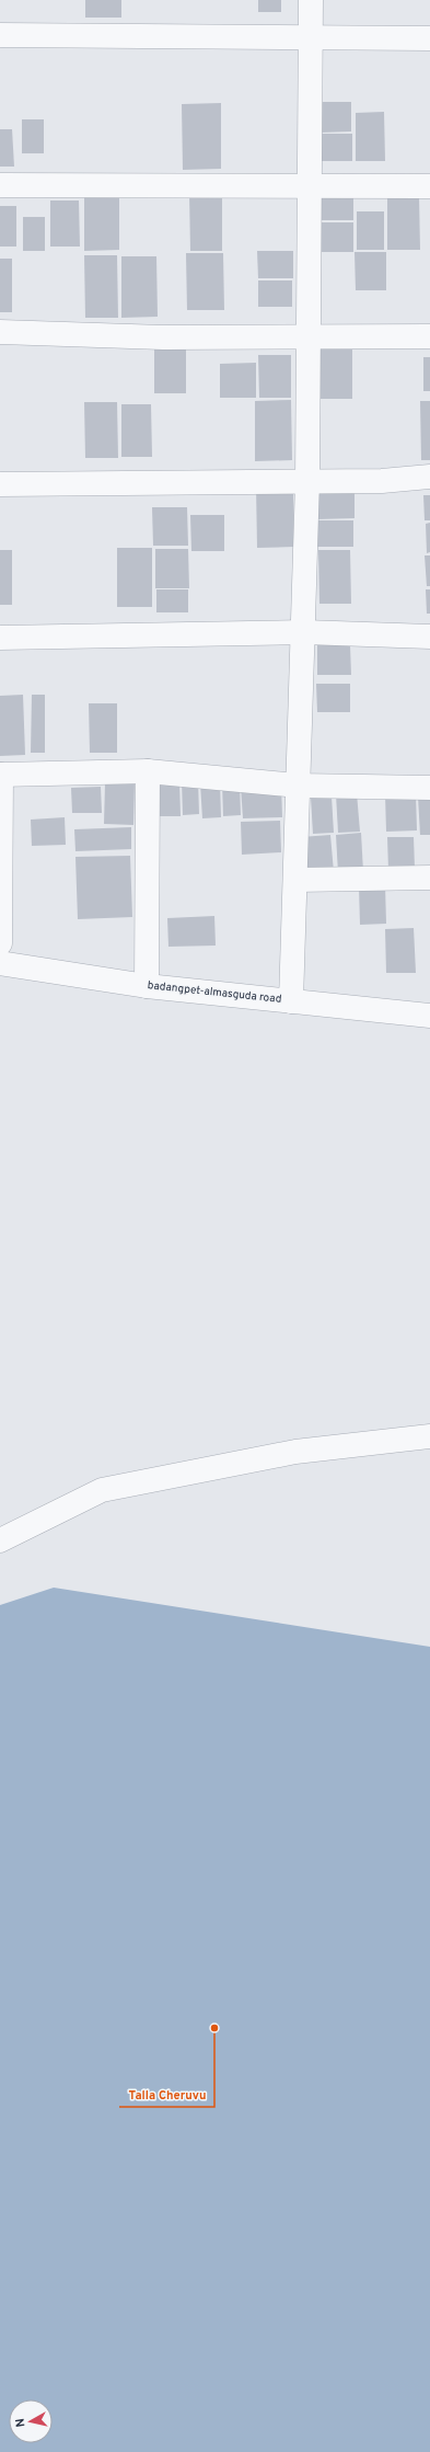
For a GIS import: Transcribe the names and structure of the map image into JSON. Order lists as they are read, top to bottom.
{
  "streets": {
    "street": ["badangpet-almasguda road"]
  },
  "places": ["Talla Cheruvu"],
  "north": "left"
}
